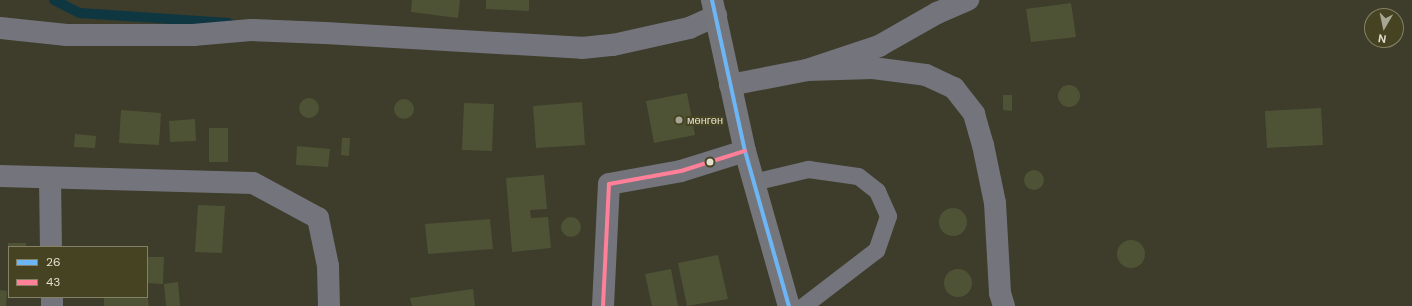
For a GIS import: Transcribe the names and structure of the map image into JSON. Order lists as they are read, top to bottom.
{
  "places": ["мөнгөн"],
  "lines": ["transit line 26", "transit line 43"],
  "legend": ["26", "43"],
  "north": "bottom"
}
